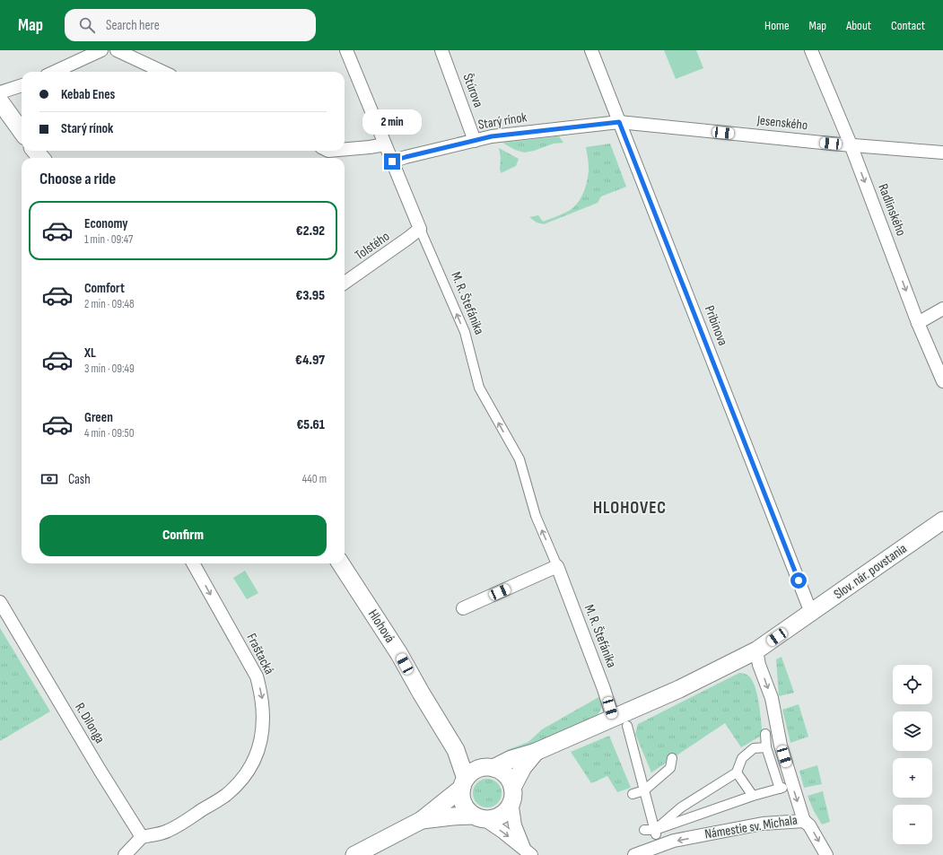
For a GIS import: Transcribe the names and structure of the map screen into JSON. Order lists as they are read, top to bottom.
{
  "streets": {
    "main road": ["Slov. nár. povstania", "Hlohová"],
    "street": [
      "Štúrova",
      "Starý rínok",
      "Jesenského",
      "Radlinského",
      "Tolstého",
      "M. R. Štefánika",
      "Pribinova",
      "Fraštacká",
      "R. Dilonga",
      "Námestie sv. Michala"
    ]
  },
  "crossings": [
    ["Štúrova", "Starý rínok"],
    ["Starý rínok", "Jesenského"],
    ["Starý rínok", "M. R. Štefánika"],
    ["Starý rínok", "Pribinova"],
    ["Jesenského", "Radlinského"],
    ["Jesenského", "Pribinova"],
    ["Tolstého", "M. R. Štefánika"],
    ["Pribinova", "Slov. nár. povstania"],
    ["Slov. nár. povstania", "Námestie sv. Michala"],
    ["Fraštacká", "R. Dilonga"]
  ],
  "one_way": ["Radlinského", "M. R. Štefánika"],
  "districts": ["HLOHOVEC"],
  "page": {
    "header": "Map",
    "search": "Search here",
    "nav": [
      "Home",
      "Map",
      "About",
      "Contact"
    ],
    "banner": ["Kebab Enes", "Starý rínok"],
    "bubble": "2 min",
    "heading": "Choose a ride",
    "list": [
      {
        "name": "Economy",
        "note": "1 min · 09:47",
        "value": "€2.92"
      },
      {
        "name": "Comfort",
        "note": "2 min · 09:48",
        "value": "€3.95"
      },
      {
        "name": "XL",
        "note": "3 min · 09:49",
        "value": "€4.97"
      },
      {
        "name": "Green",
        "note": "4 min · 09:50",
        "value": "€5.61"
      }
    ],
    "pay": ["Cash", "440 m"],
    "buttons": "Confirm",
    "map_buttons": ["+", "−"]
  }
}
